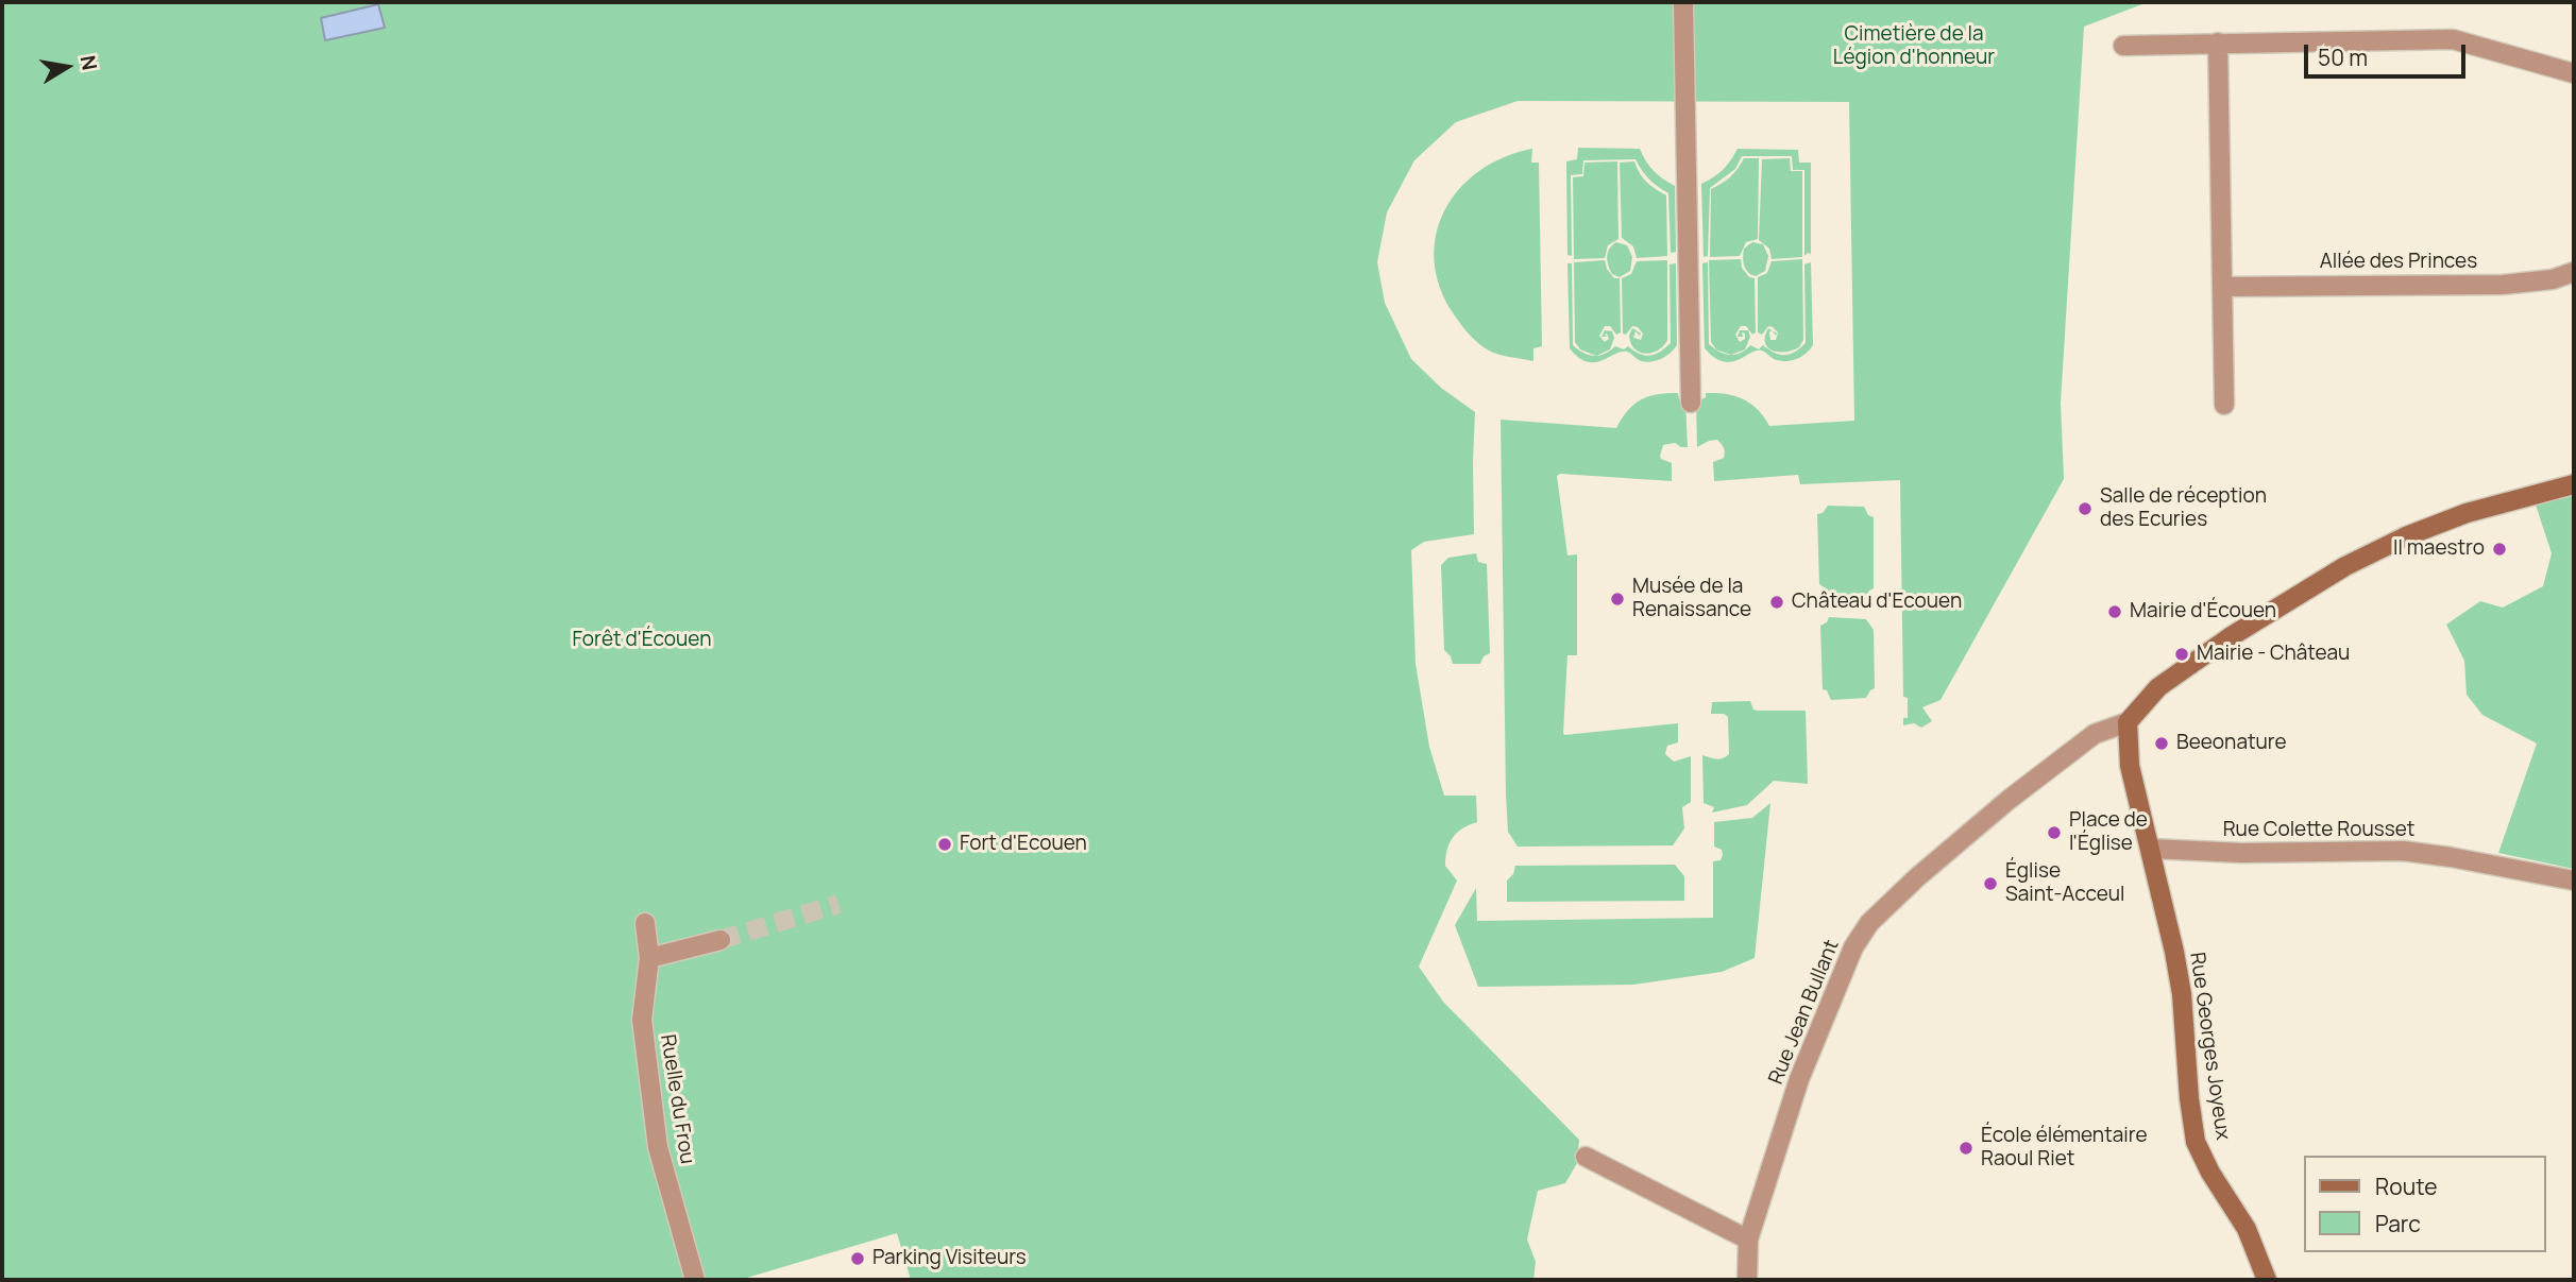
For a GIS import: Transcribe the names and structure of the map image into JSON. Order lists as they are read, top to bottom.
{
  "streets": {
    "main road": ["Rue Georges Joyeux"],
    "street": [
      "Allée des Princes",
      "Rue Colette Rousset",
      "Rue Jean Bullant",
      "Ruelle du Frou"
    ]
  },
  "crossings": [
    ["Rue Colette Rousset", "Rue Georges Joyeux"]
  ],
  "parks": ["Cimetière de la Légion d'honneur", "Forêt d'Écouen"],
  "places": [
    "Salle de réception des Ecuries",
    "Il maestro",
    "Musée de la Renaissance",
    "Château d'Ecouen",
    "Mairie d'Écouen",
    "Mairie - Château",
    "Beeonature",
    "Place de l'Église",
    "Fort d'Ecouen",
    "Église Saint-Acceul",
    "École élémentaire Raoul Riet",
    "Parking Visiteurs"
  ],
  "legend": ["Route", "Parc"],
  "scale_bar": "50 m",
  "north": "right"
}
